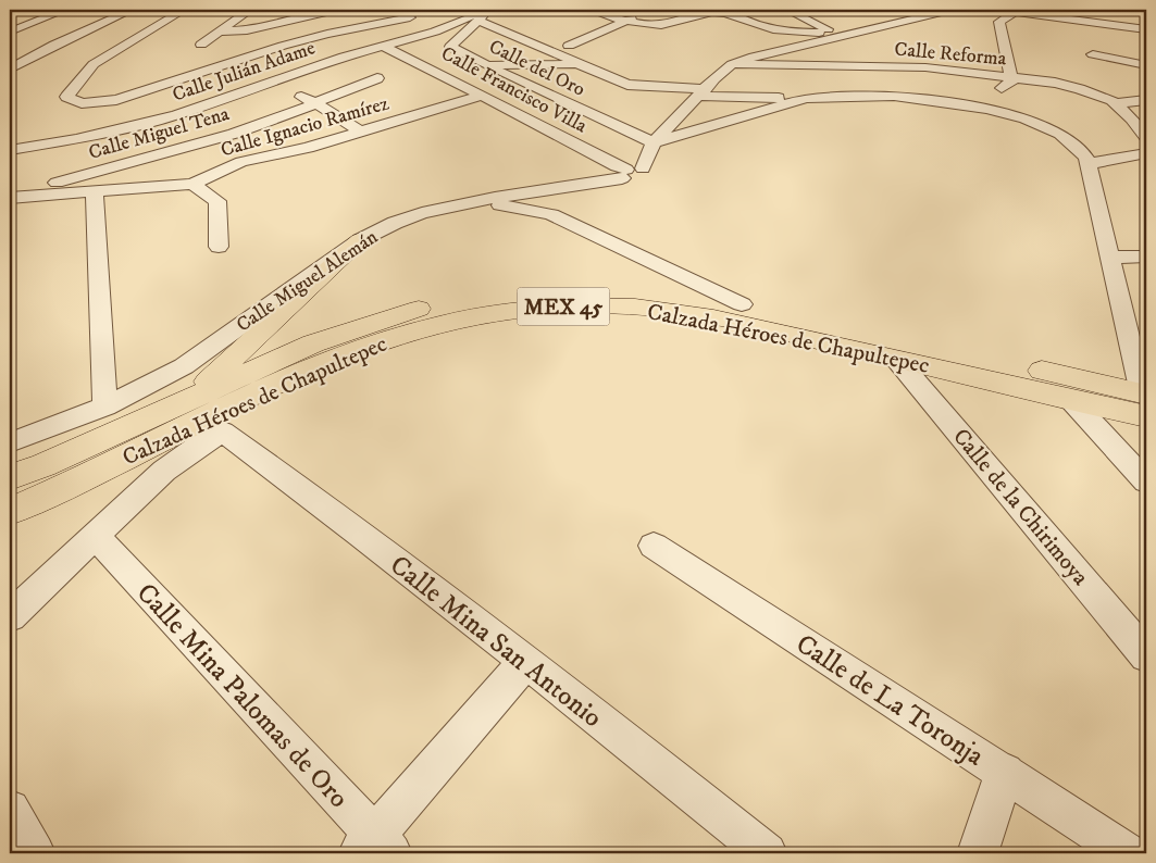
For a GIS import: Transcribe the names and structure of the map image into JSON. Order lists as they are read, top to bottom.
{
  "streets": {
    "main road": ["MEX 45", "Calzada Héroes de Chapultepec"],
    "street": [
      "Calle Reforma",
      "Calle del Oro",
      "Calle Julián Adame",
      "Calle Francisco Villa",
      "Calle Ignacio Ramírez",
      "Calle Miguel Tena",
      "Calle Miguel Alemán",
      "Calle de la Chirimoya",
      "Calle Mina San Antonio",
      "Calle Mina Palomas de Oro",
      "Calle de La Toronja"
    ]
  },
  "crossings": [
    ["Calle del Oro", "Calle Julián Adame"],
    ["Calle Julián Adame", "Calle Francisco Villa"],
    ["Calle Francisco Villa", "Calle Ignacio Ramírez"],
    ["Calle Francisco Villa", "Calle Miguel Alemán"],
    ["Calzada Héroes de Chapultepec", "Calle de la Chirimoya"]
  ]
}
